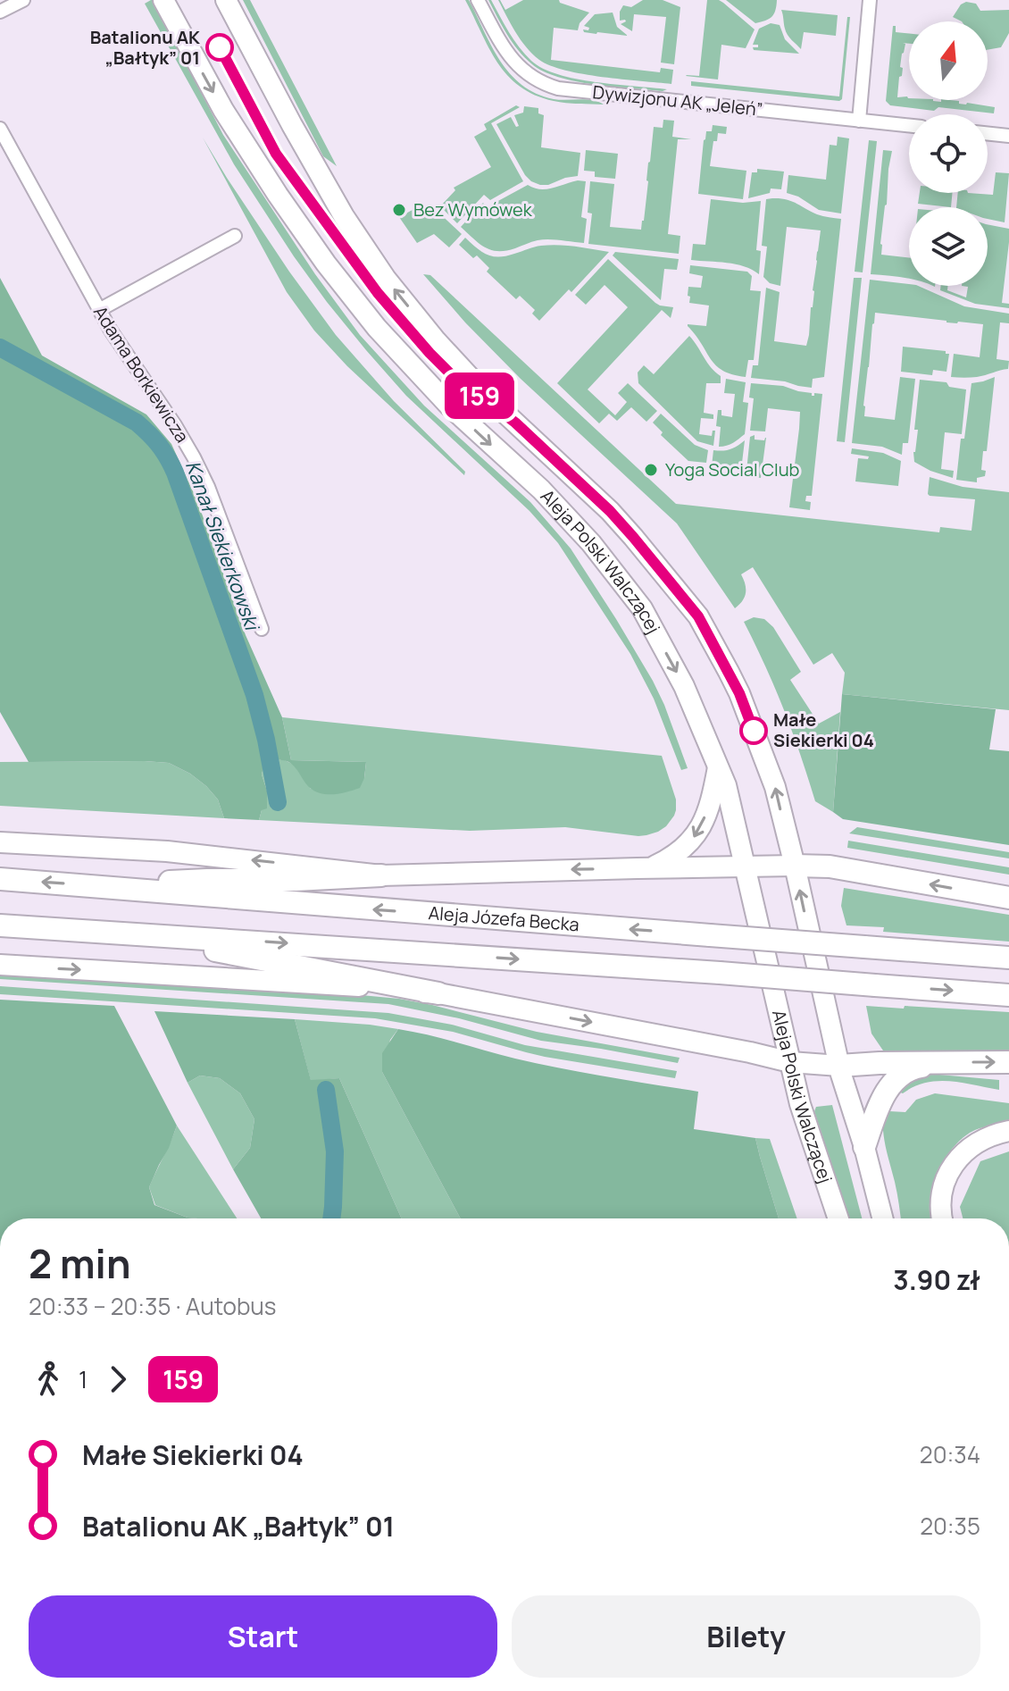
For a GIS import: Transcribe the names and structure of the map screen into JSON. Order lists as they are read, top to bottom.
{
  "streets": {
    "main road": ["Aleja Polski Walczącej", "Aleja Józefa Becka"],
    "street": ["Dywizjonu AK „Jeleń”", "Adama Borkiewicza"]
  },
  "water": ["Kanał Siekierkowski"],
  "places": [
    "Batalionu AK „Bałtyk” 01",
    "Bez Wymówek",
    "Yoga Social Club",
    "Małe Siekierki 04"
  ],
  "lines": ["bus line 159"],
  "north": "top",
  "page": {
    "on_map": "159",
    "heading": ["2 min", "20:33 – 20:35 · Autobus", "3.90 zł"],
    "legs": ["1", "159"],
    "list": [
      {
        "name": "Małe Siekierki 04",
        "value": "20:34"
      },
      {
        "name": "Batalionu AK „Bałtyk” 01",
        "value": "20:35"
      }
    ],
    "buttons": ["Start", "Bilety"]
  }
}
